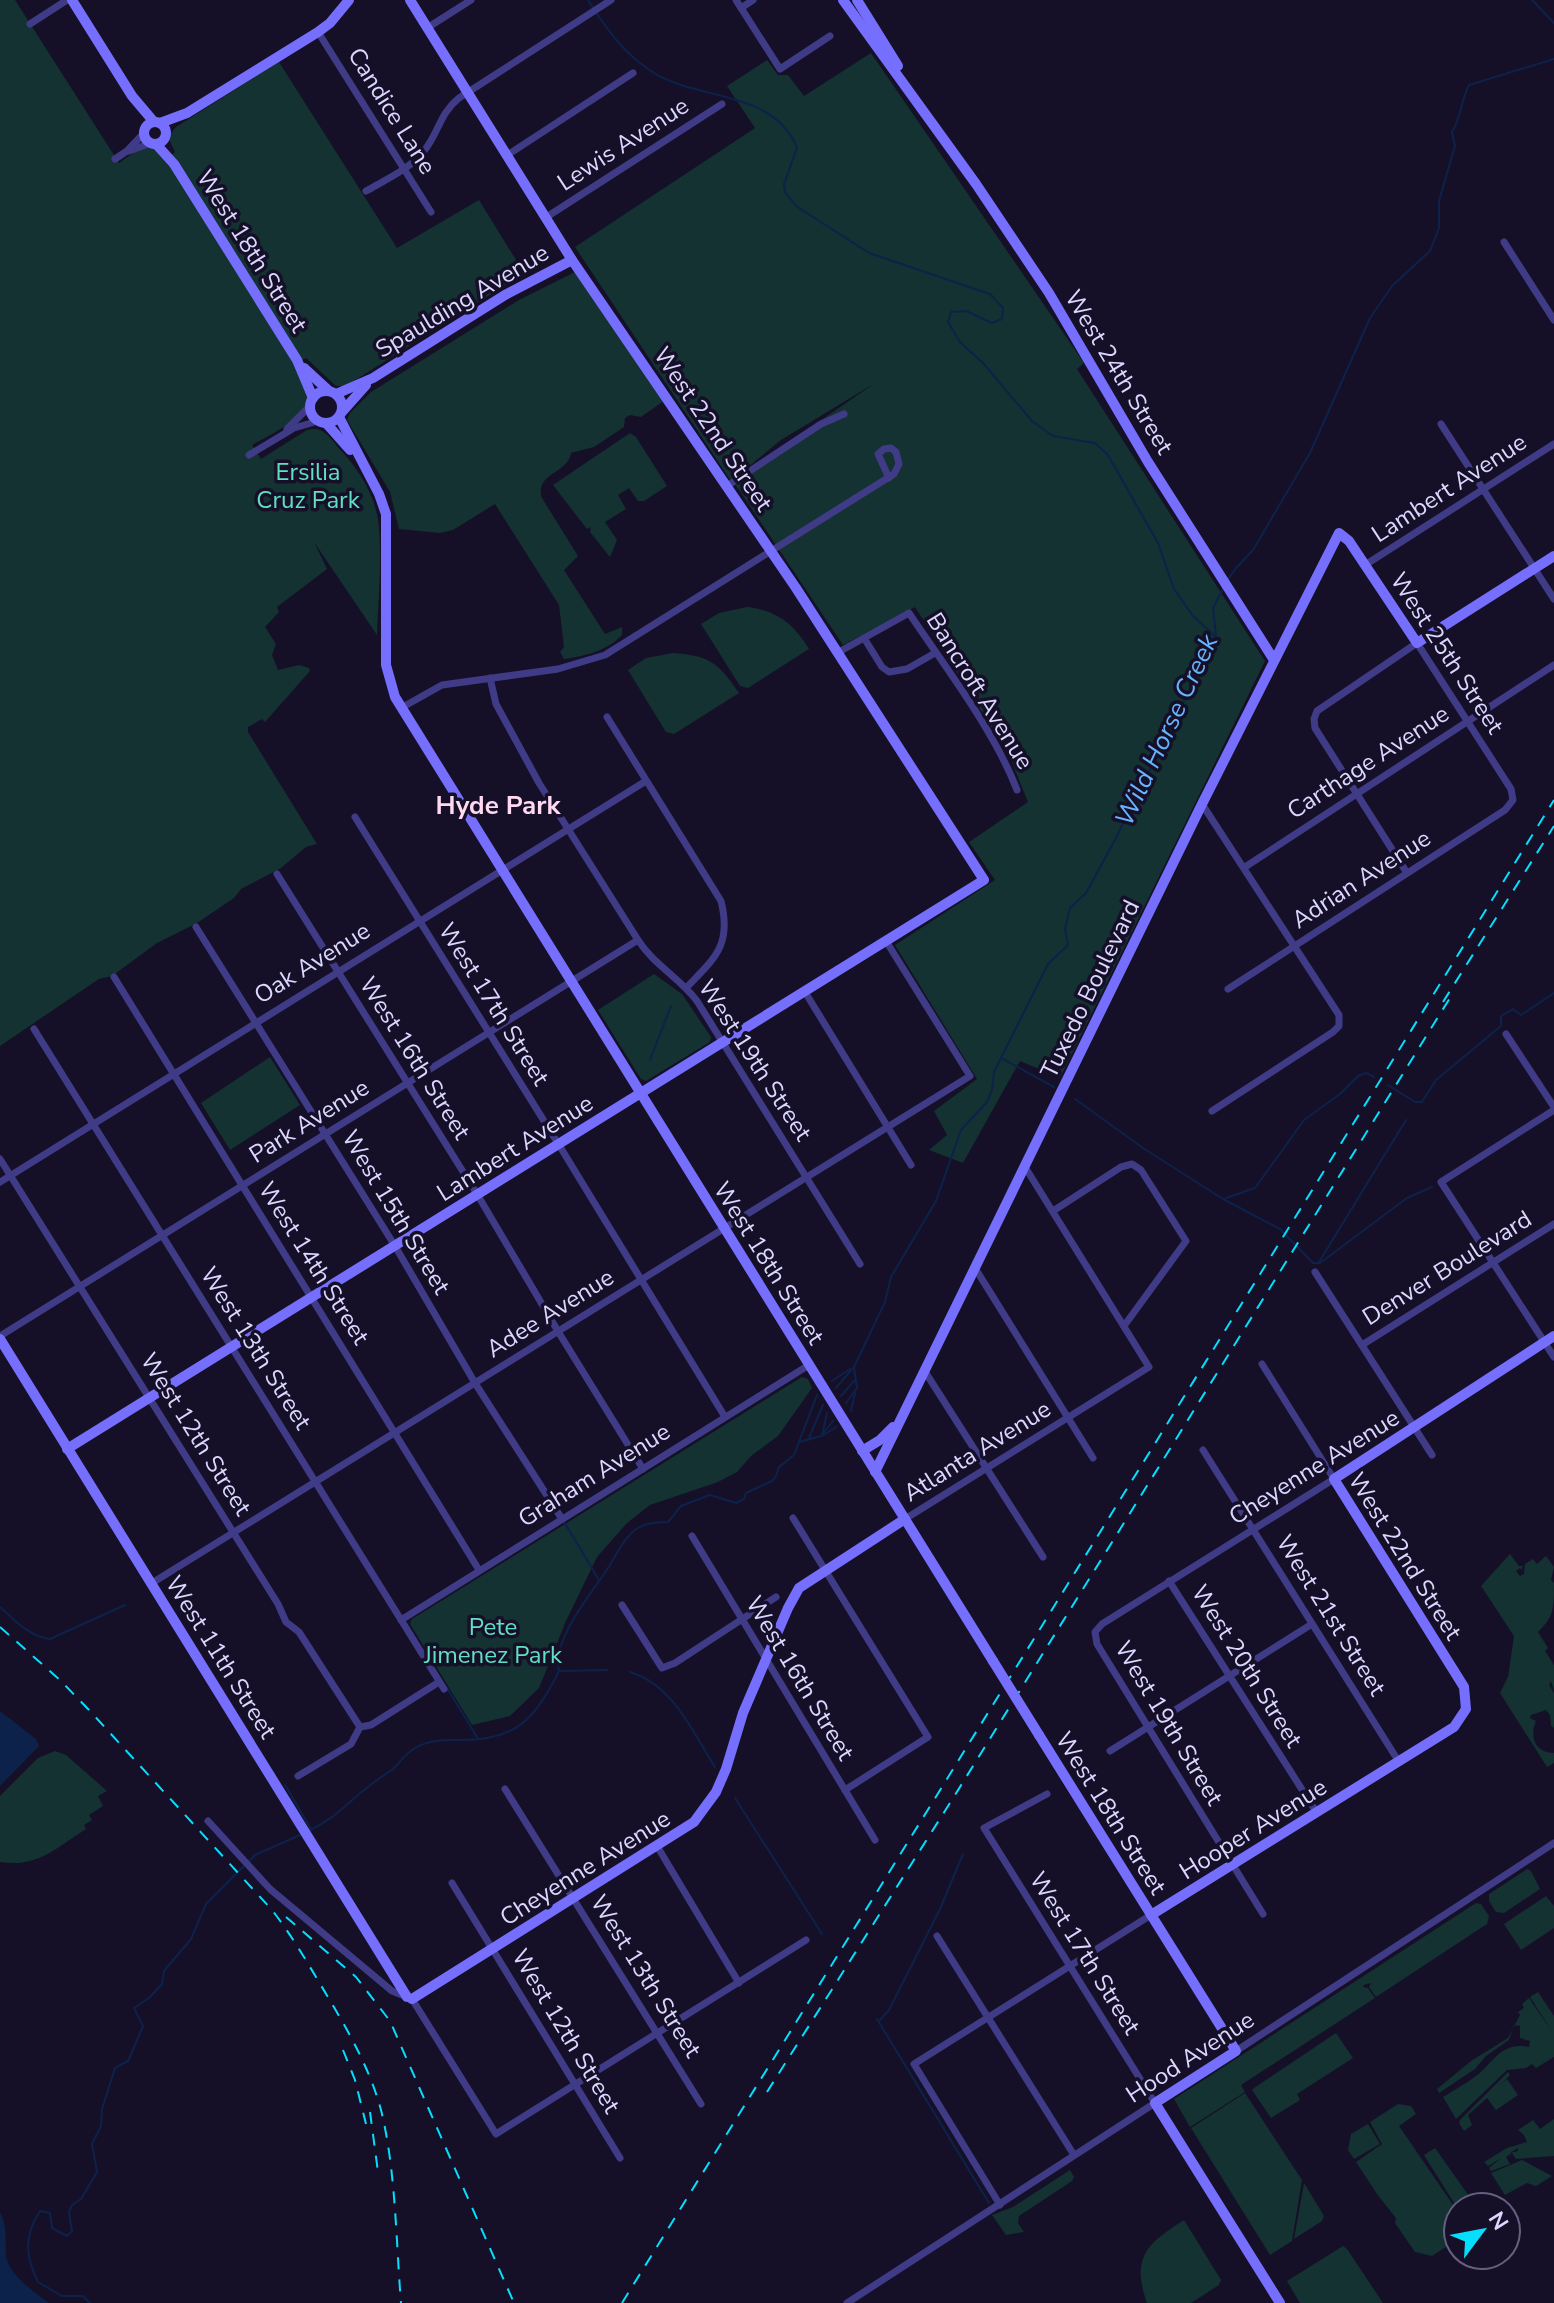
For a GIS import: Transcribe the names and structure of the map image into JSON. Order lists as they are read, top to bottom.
{
  "streets": {
    "street": [
      "Candice Lane",
      "Lewis Avenue",
      "West 18th Street",
      "Spaulding Avenue",
      "West 24th Street",
      "West 22nd Street",
      "Lambert Avenue",
      "West 25th Street",
      "Bancroft Avenue",
      "Carthage Avenue",
      "Adrian Avenue",
      "Oak Avenue",
      "Tuxedo Boulevard",
      "West 17th Street",
      "West 16th Street",
      "West 19th Street",
      "Park Avenue",
      "West 15th Street",
      "West 14th Street",
      "Denver Boulevard",
      "Adee Avenue",
      "West 13th Street",
      "West 12th Street",
      "Atlanta Avenue",
      "Cheyenne Avenue",
      "Graham Avenue",
      "West 21st Street",
      "West 11th Street",
      "West 20th Street",
      "Hooper Avenue",
      "Hood Avenue"
    ]
  },
  "crossings": [
    ["Lewis Avenue", "West 22nd Street"],
    ["West 18th Street", "Spaulding Avenue"],
    ["West 18th Street", "Lambert Avenue"],
    ["West 18th Street", "Oak Avenue"],
    ["West 18th Street", "Tuxedo Boulevard"],
    ["West 18th Street", "Park Avenue"],
    ["West 18th Street", "Adee Avenue"],
    ["West 18th Street", "Atlanta Avenue"],
    ["West 18th Street", "Graham Avenue"],
    ["West 18th Street", "Hooper Avenue"],
    ["West 18th Street", "Hood Avenue"],
    ["Spaulding Avenue", "West 22nd Street"],
    ["West 24th Street", "Tuxedo Boulevard"],
    ["West 22nd Street", "Lambert Avenue"],
    ["West 22nd Street", "Cheyenne Avenue"],
    ["West 22nd Street", "Hooper Avenue"],
    ["Lambert Avenue", "West 25th Street"],
    ["Lambert Avenue", "West 17th Street"],
    ["Lambert Avenue", "West 16th Street"],
    ["Lambert Avenue", "West 19th Street"],
    ["Lambert Avenue", "West 15th Street"],
    ["Lambert Avenue", "West 14th Street"],
    ["Lambert Avenue", "Adee Avenue"],
    ["Lambert Avenue", "West 13th Street"],
    ["Lambert Avenue", "West 12th Street"],
    ["Lambert Avenue", "West 11th Street"],
    ["West 25th Street", "Carthage Avenue"],
    ["West 25th Street", "Adrian Avenue"],
    ["West 25th Street", "Tuxedo Boulevard"],
    ["Oak Avenue", "West 17th Street"],
    ["Oak Avenue", "West 16th Street"],
    ["Oak Avenue", "West 19th Street"],
    ["Oak Avenue", "West 15th Street"],
    ["Oak Avenue", "West 14th Street"],
    ["Oak Avenue", "West 13th Street"],
    ["Oak Avenue", "West 12th Street"],
    ["West 17th Street", "Park Avenue"],
    ["West 17th Street", "Adee Avenue"],
    ["West 17th Street", "Graham Avenue"],
    ["West 17th Street", "Hooper Avenue"],
    ["West 17th Street", "Hood Avenue"],
    ["West 16th Street", "Park Avenue"],
    ["West 16th Street", "Adee Avenue"],
    ["West 16th Street", "Cheyenne Avenue"],
    ["West 16th Street", "Graham Avenue"],
    ["West 19th Street", "Park Avenue"],
    ["West 19th Street", "Adee Avenue"],
    ["West 19th Street", "Cheyenne Avenue"],
    ["West 19th Street", "Hooper Avenue"],
    ["Park Avenue", "West 15th Street"],
    ["Park Avenue", "West 14th Street"],
    ["Park Avenue", "West 13th Street"],
    ["Park Avenue", "West 12th Street"],
    ["Park Avenue", "West 11th Street"],
    ["West 15th Street", "Adee Avenue"],
    ["West 15th Street", "Graham Avenue"],
    ["West 14th Street", "Adee Avenue"],
    ["West 14th Street", "Graham Avenue"],
    ["Adee Avenue", "West 13th Street"],
    ["Adee Avenue", "West 12th Street"],
    ["Adee Avenue", "West 11th Street"],
    ["West 13th Street", "West 12th Street"],
    ["West 13th Street", "Cheyenne Avenue"],
    ["West 13th Street", "Graham Avenue"],
    ["West 12th Street", "Cheyenne Avenue"],
    ["West 12th Street", "West 11th Street"],
    ["Atlanta Avenue", "Cheyenne Avenue"],
    ["Cheyenne Avenue", "West 21st Street"],
    ["Cheyenne Avenue", "West 11th Street"],
    ["Cheyenne Avenue", "West 20th Street"],
    ["West 21st Street", "Hooper Avenue"],
    ["West 20th Street", "Hooper Avenue"],
    ["Hooper Avenue", "Hood Avenue"]
  ],
  "districts": ["Hyde Park"],
  "water": ["Wild Horse Creek"],
  "parks": ["Ersilia Cruz Park", "Pete Jimenez Park"],
  "north": "top right"
}
